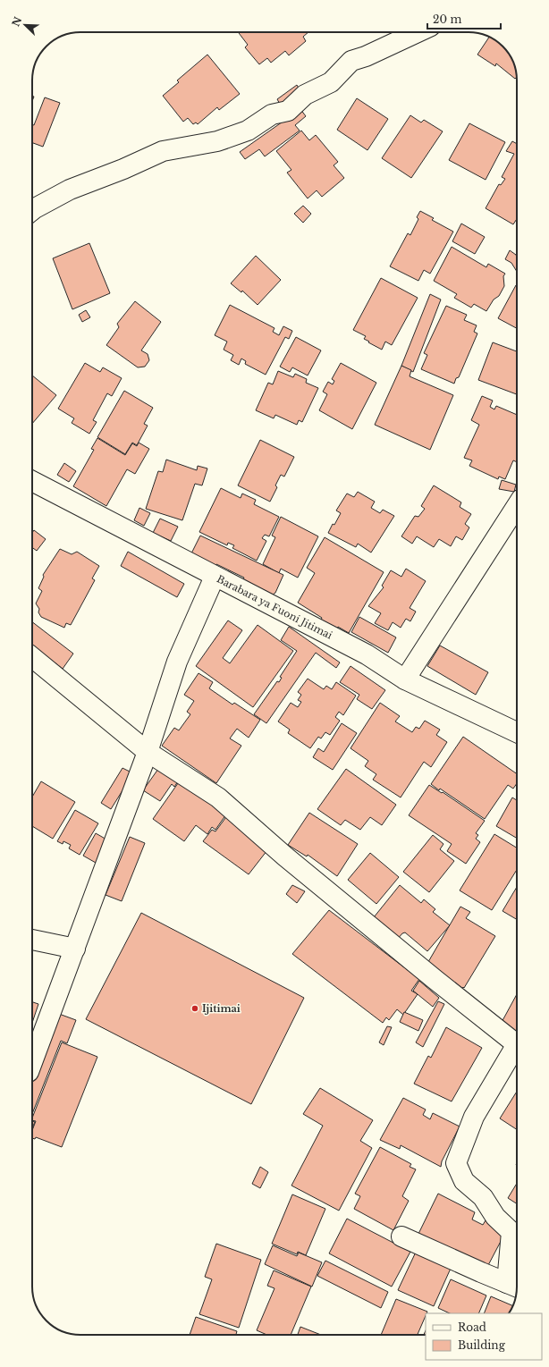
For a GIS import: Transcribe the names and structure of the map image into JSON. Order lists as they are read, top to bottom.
{
  "streets": {
    "street": ["Barabara ya Fuoni Jitimai"]
  },
  "places": ["Ijitimai"],
  "legend": ["Road", "Building"],
  "scale_bar": "20 m",
  "north": "top left"
}
